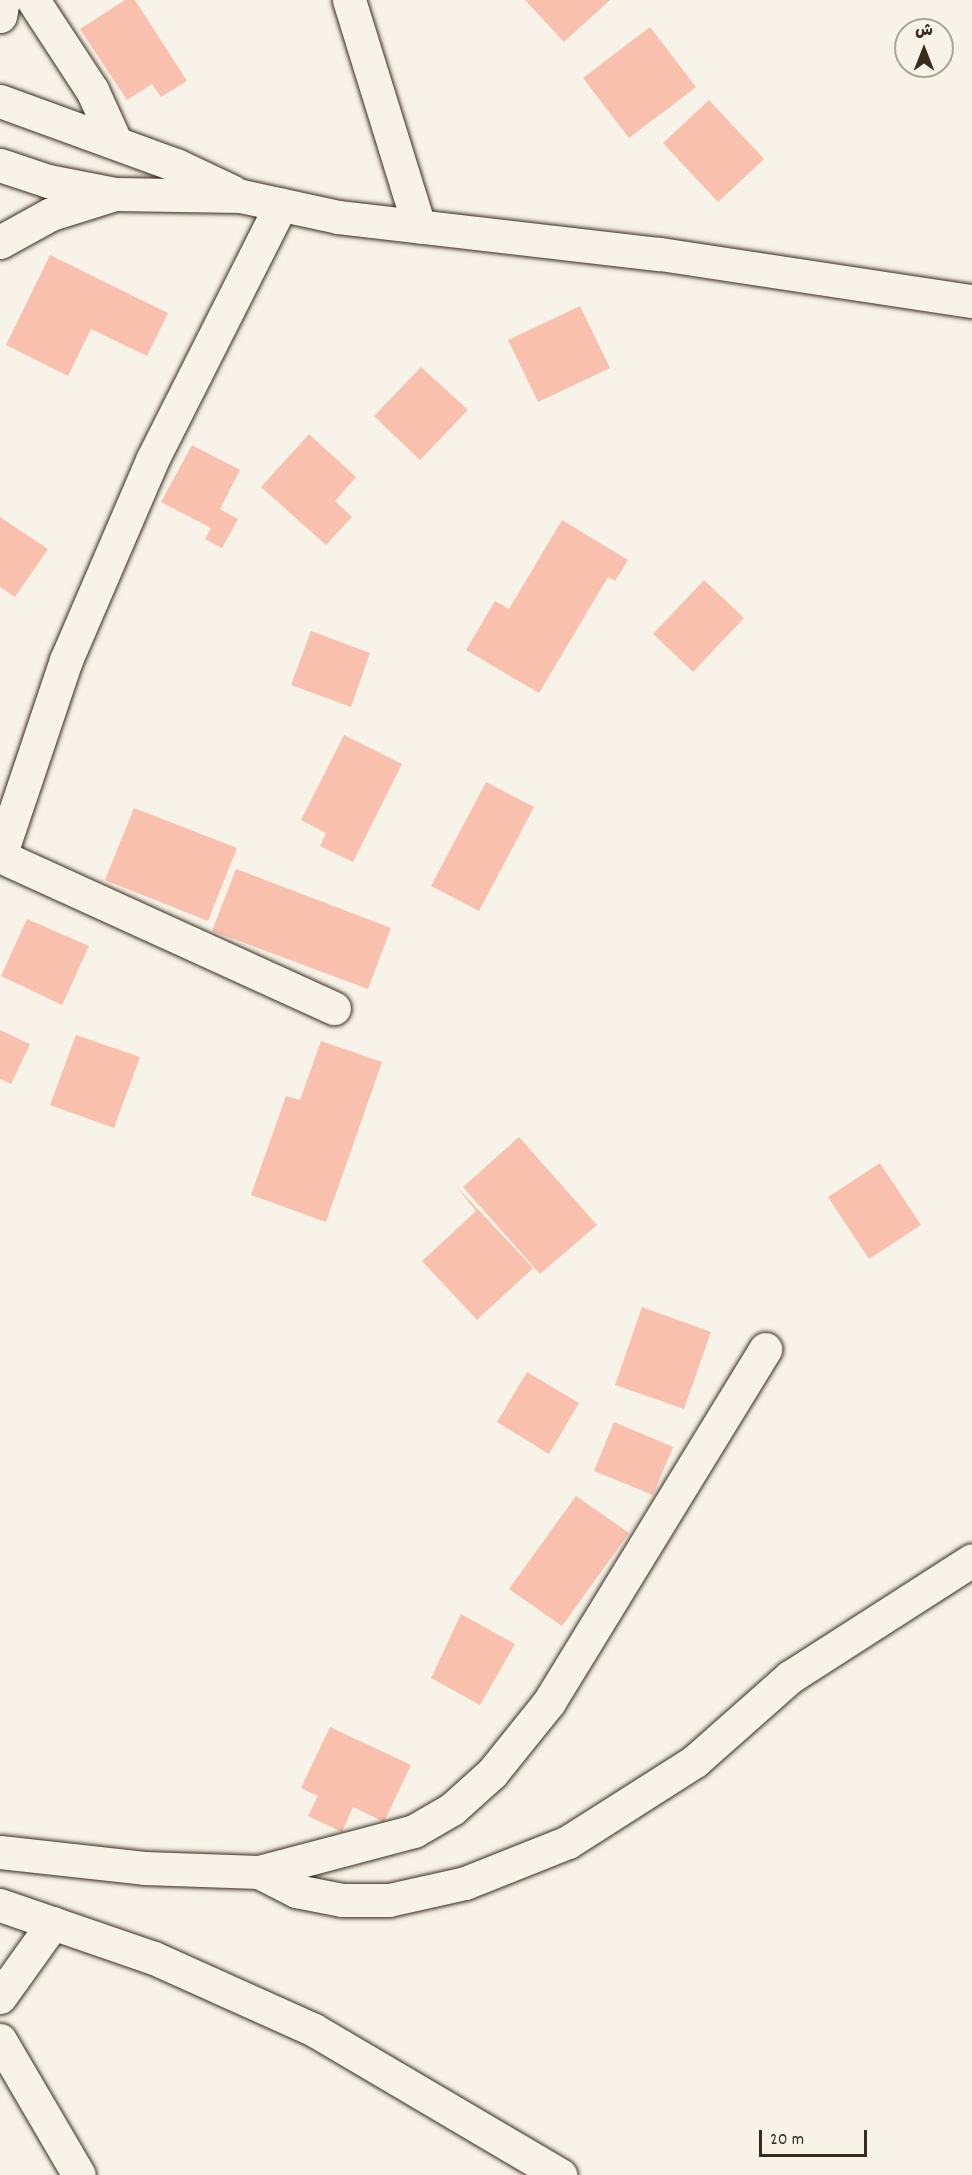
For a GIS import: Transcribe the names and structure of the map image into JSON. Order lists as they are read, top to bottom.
{
  "scale_bar": "20 m",
  "north": "top"
}
